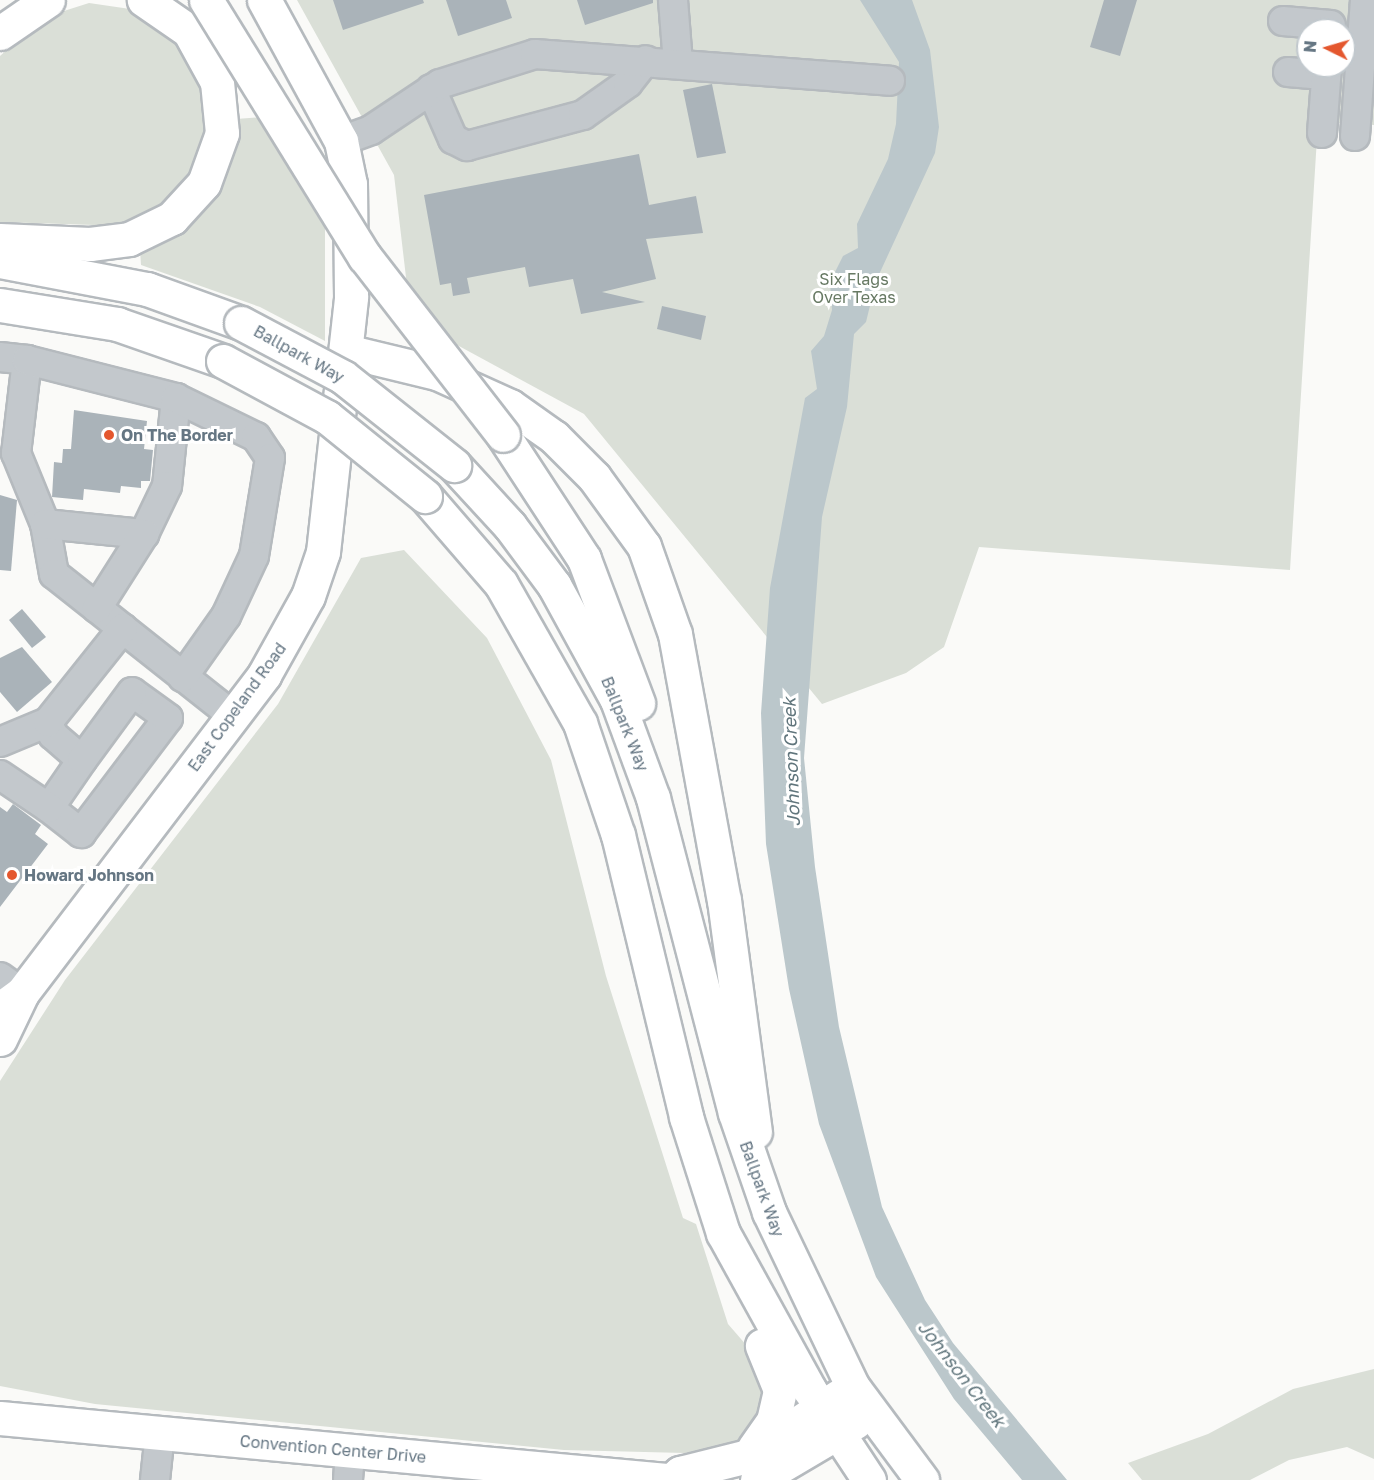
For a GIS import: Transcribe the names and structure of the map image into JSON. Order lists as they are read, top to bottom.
{
  "streets": {
    "main road": ["Ballpark Way", "East Copeland Road", "Convention Center Drive"]
  },
  "water": ["Johnson Creek"],
  "parks": ["Six Flags Over Texas"],
  "places": ["On The Border", "Howard Johnson"],
  "north": "left"
}
